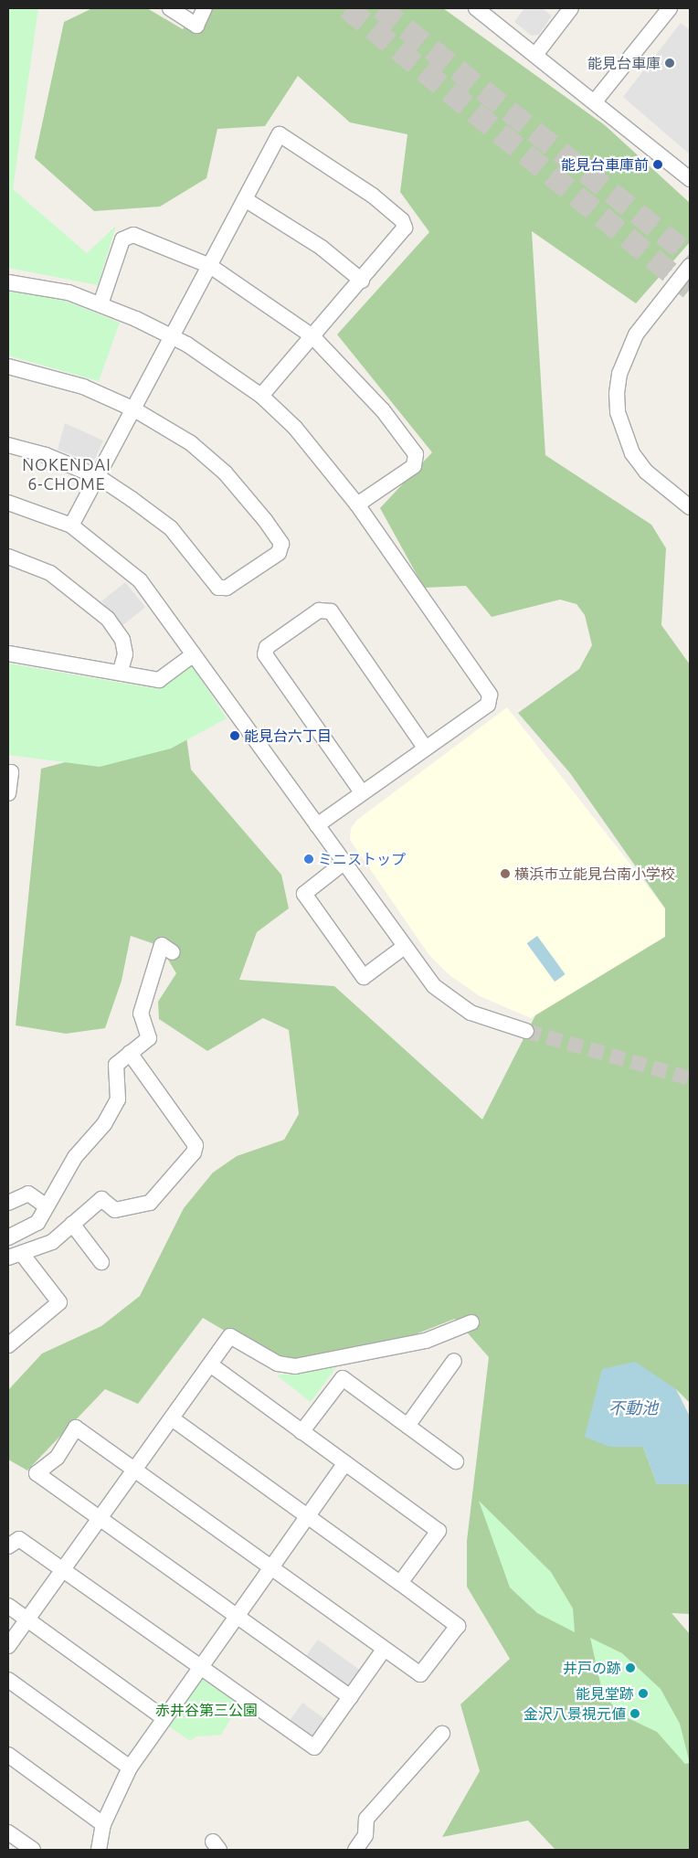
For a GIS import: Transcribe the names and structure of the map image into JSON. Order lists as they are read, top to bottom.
{
  "districts": ["NOKENDAI 6-CHOME"],
  "water": ["不動池"],
  "parks": ["赤井谷第三公園"],
  "places": [
    "能見台車庫",
    "能見台車庫前",
    "能見台六丁目",
    "ミニストップ",
    "横浜市立能見台南小学校",
    "井戸の跡",
    "能見堂跡",
    "金沢八景視元値"
  ]
}
